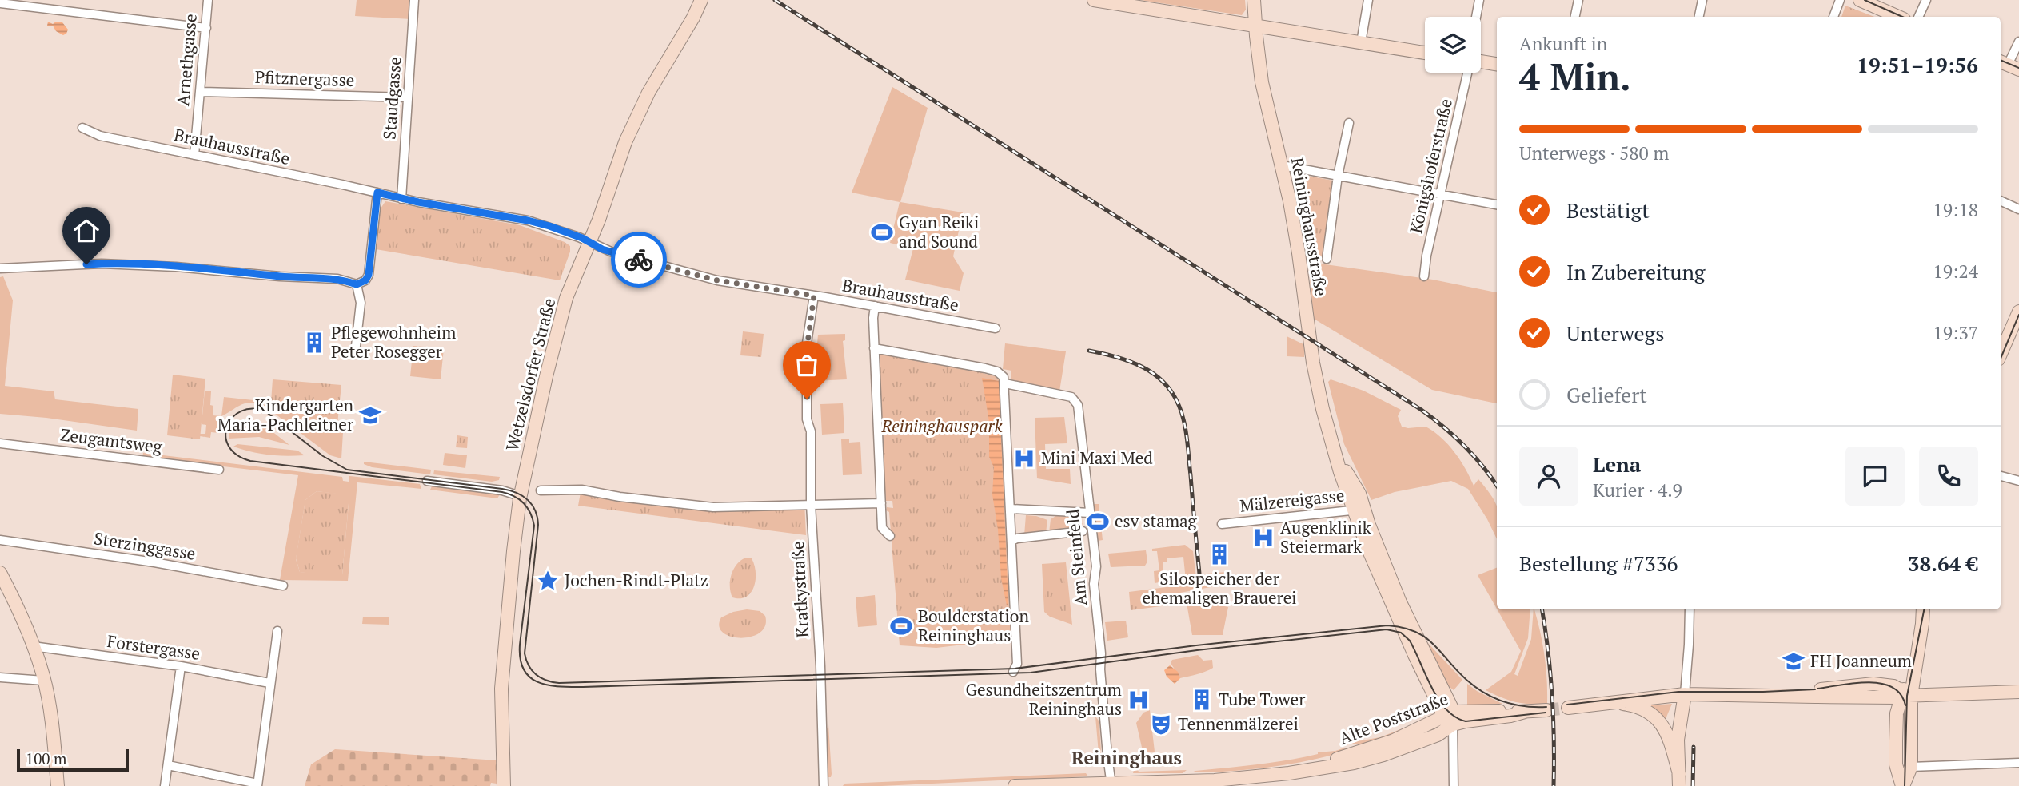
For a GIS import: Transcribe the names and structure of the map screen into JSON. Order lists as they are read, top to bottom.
{
  "streets": {
    "main road": ["Reininghausstraße", "Wetzelsdorfer Straße", "Alte Poststraße"],
    "street": [
      "Arnethgasse",
      "Pfitznergasse",
      "Staudgasse",
      "Brauhausstraße",
      "Königshoferstraße",
      "Zeugamtsweg",
      "Mälzereigasse",
      "Sterzinggasse",
      "Am Steinfeld",
      "Kratkystraße",
      "Forstergasse"
    ]
  },
  "crossings": [
    ["Arnethgasse", "Pfitznergasse"],
    ["Arnethgasse", "Brauhausstraße"],
    ["Pfitznergasse", "Staudgasse"],
    ["Staudgasse", "Brauhausstraße"],
    ["Brauhausstraße", "Wetzelsdorfer Straße"],
    ["Brauhausstraße", "Kratkystraße"],
    ["Reininghausstraße", "Mälzereigasse"],
    ["Reininghausstraße", "Alte Poststraße"],
    ["Am Steinfeld", "Alte Poststraße"]
  ],
  "districts": ["Reininghaus"],
  "parks": ["Reininghauspark"],
  "places": {
    "sports": ["Gyan Reiki and Sound", "esv stamag", "Boulderstation Reininghaus"],
    "building": ["Pflegewohnheim Peter Rosegger", "Silospeicher der ehemaligen Brauerei", "Tube Tower"],
    "school or university": ["Kindergarten Maria-Pachleitner", "FH Joanneum"],
    "hospital": ["Mini Maxi Med", "Augenklinik Steiermark", "Gesundheitszentrum Reininghaus"],
    "place": ["Jochen-Rindt-Platz"],
    "theatre": ["Tennenmälzerei"]
  },
  "scale_bar": "100 m",
  "page": {
    "heading": ["4 Min.", "Ankunft in", "19:51–19:56"],
    "panel": [
      "Lena",
      "Kurier · 4.9",
      "Bestellung #7336",
      "38.64 €"
    ],
    "bar": "Unterwegs · 580 m",
    "list": [
      ["Bestätigt", "19:18"],
      ["In Zubereitung", "19:24"],
      ["Unterwegs", "19:37"],
      "Geliefert"
    ],
    "scale": "100 m"
  }
}
